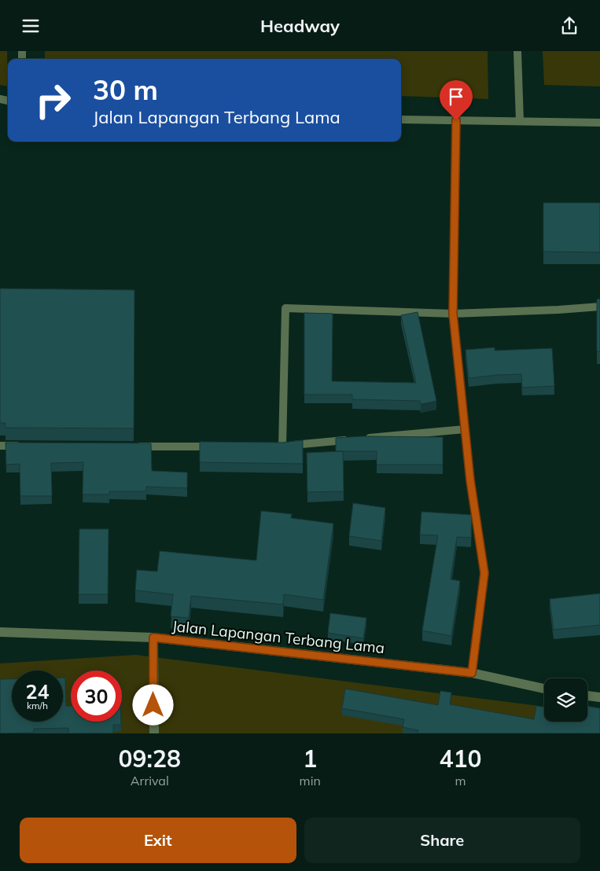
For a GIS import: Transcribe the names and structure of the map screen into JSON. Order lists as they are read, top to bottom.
{
  "streets": {
    "street": ["Jalan Lapangan Terbang Lama"]
  },
  "page": {
    "header": "Headway",
    "turn": ["30 m", "Jalan Lapangan Terbang Lama"],
    "speed": "24 km/h",
    "limit": "30",
    "eta": [
      "09:28",
      "Arrival",
      "1",
      "min",
      "410",
      "m"
    ],
    "buttons": ["Exit", "Share"]
  }
}
